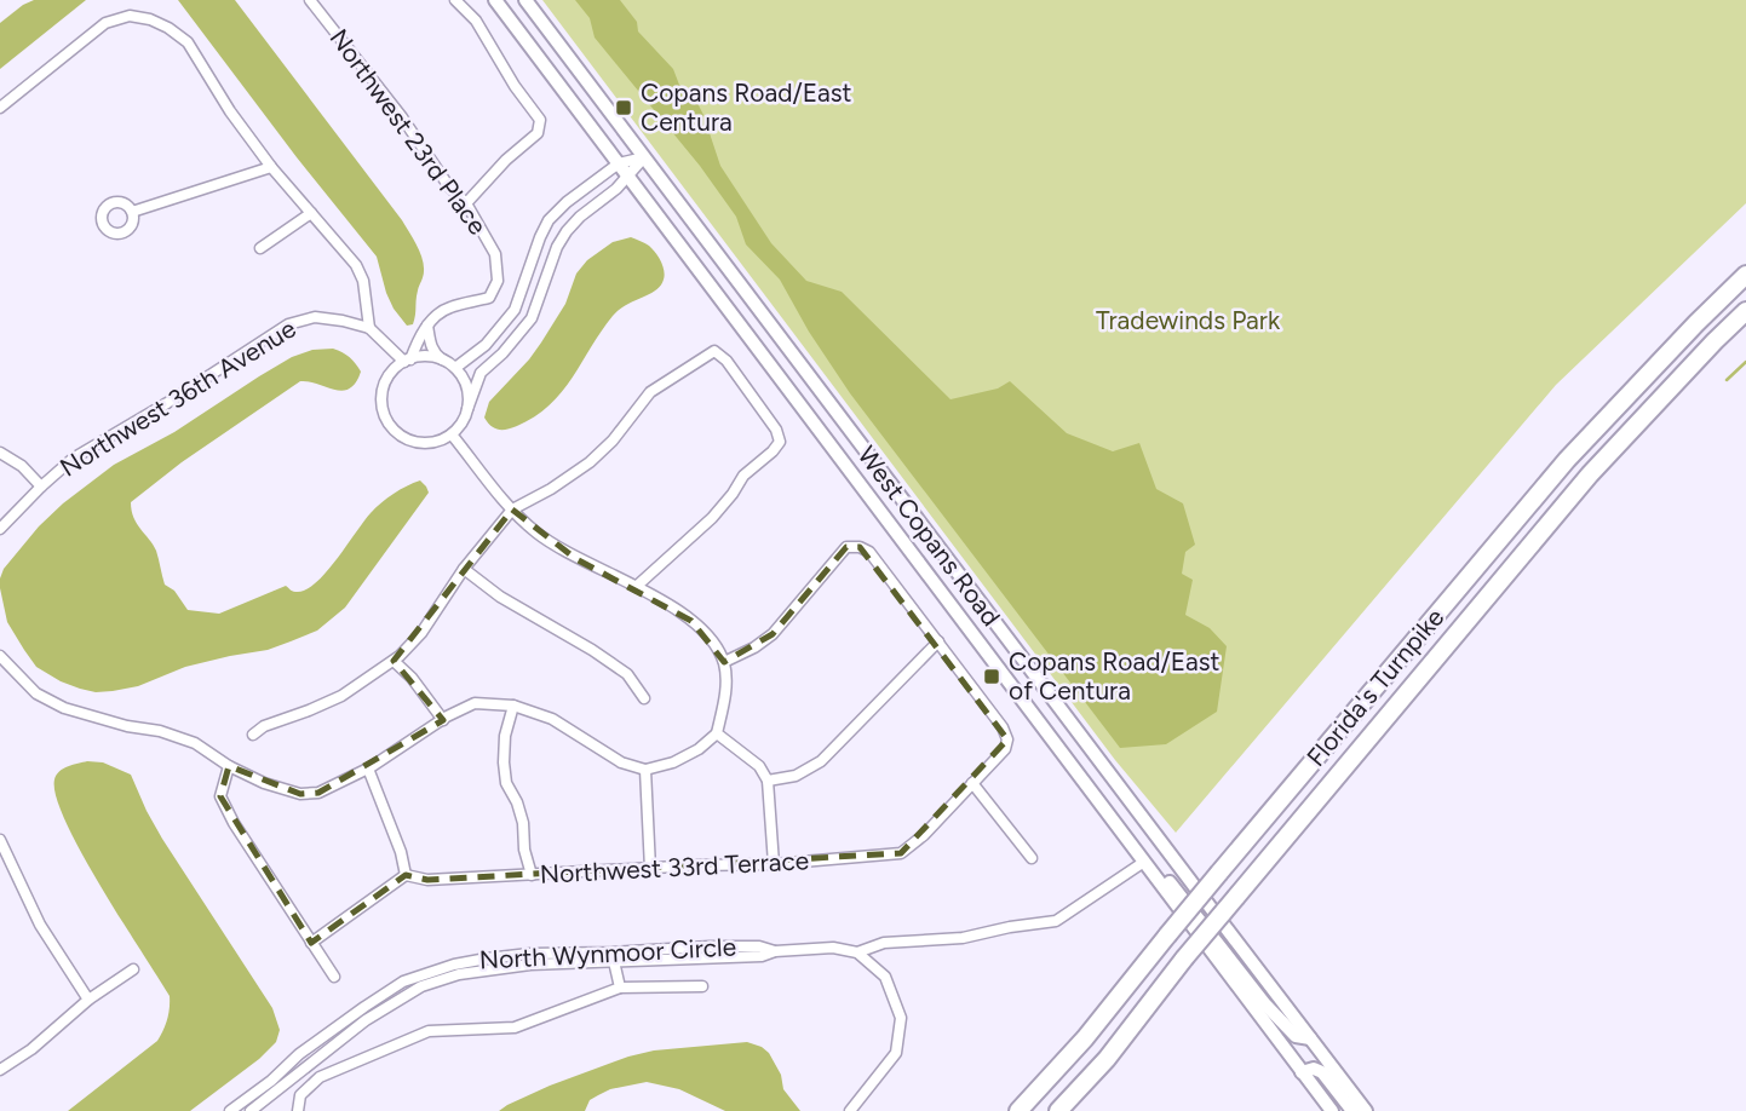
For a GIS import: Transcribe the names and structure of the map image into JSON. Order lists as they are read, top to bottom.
{
  "streets": {
    "highway": ["Florida's Turnpike"],
    "main road": ["West Copans Road"],
    "street": [
      "Northwest 23rd Place",
      "Northwest 36th Avenue",
      "Northwest 33rd Terrace",
      "North Wynmoor Circle"
    ]
  },
  "crossings": [
    ["West Copans Road", "North Wynmoor Circle"]
  ],
  "parks": ["Tradewinds Park"],
  "places": {
    "transit": ["Copans Road/East Centura", "Copans Road/East of Centura"]
  }
}
